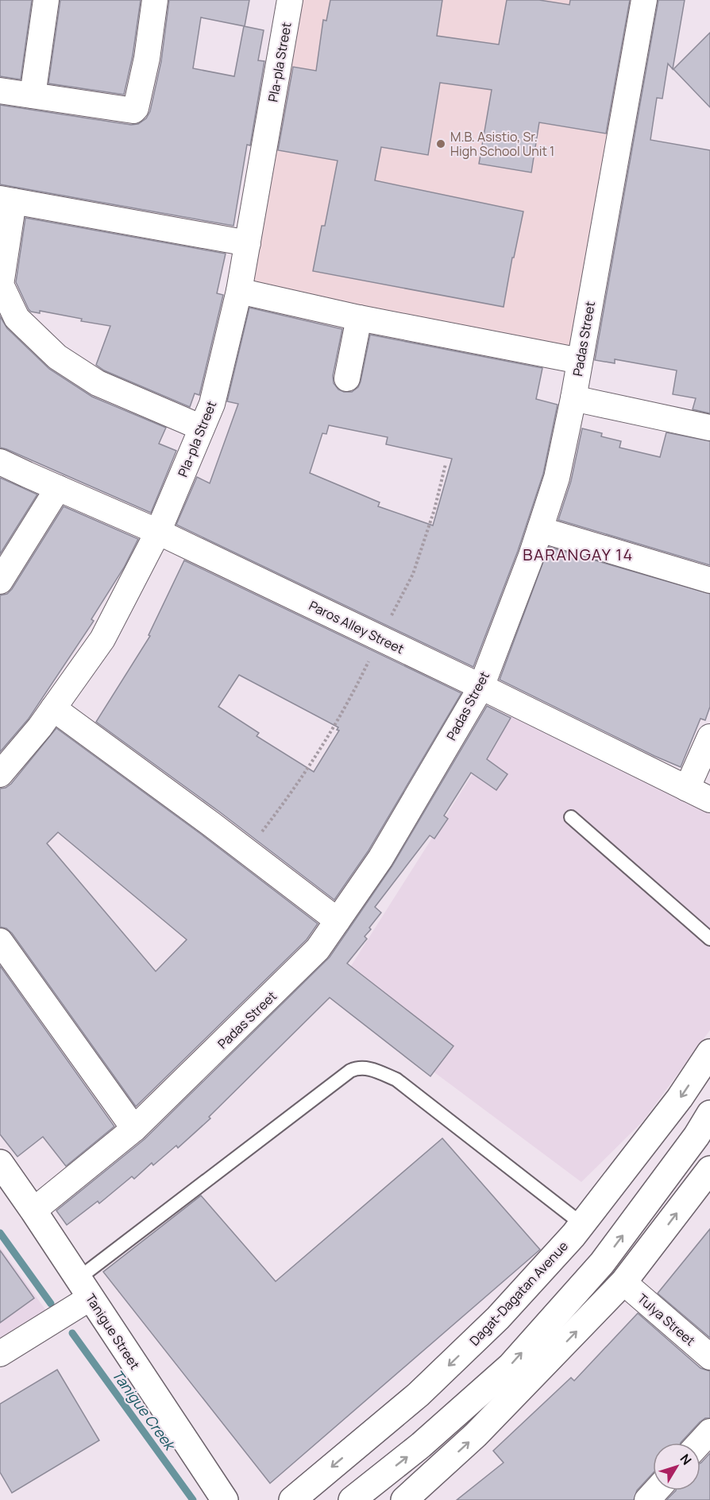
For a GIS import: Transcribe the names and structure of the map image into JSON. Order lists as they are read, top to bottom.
{
  "streets": {
    "main road": ["Dagat-Dagatan Avenue", "Tanigue Street"],
    "street": [
      "Pla-pla Street",
      "Padas Street",
      "Paros Alley Street",
      "Tulya Street"
    ]
  },
  "crossings": [
    ["Pla-pla Street", "Paros Alley Street"],
    ["Padas Street", "Paros Alley Street"],
    ["Padas Street", "Tanigue Street"]
  ],
  "districts": ["BARANGAY 14"],
  "water": ["Tanigue Creek"],
  "places": ["M.B. Asistio, Sr. High School Unit 1"],
  "north": "top right"
}
